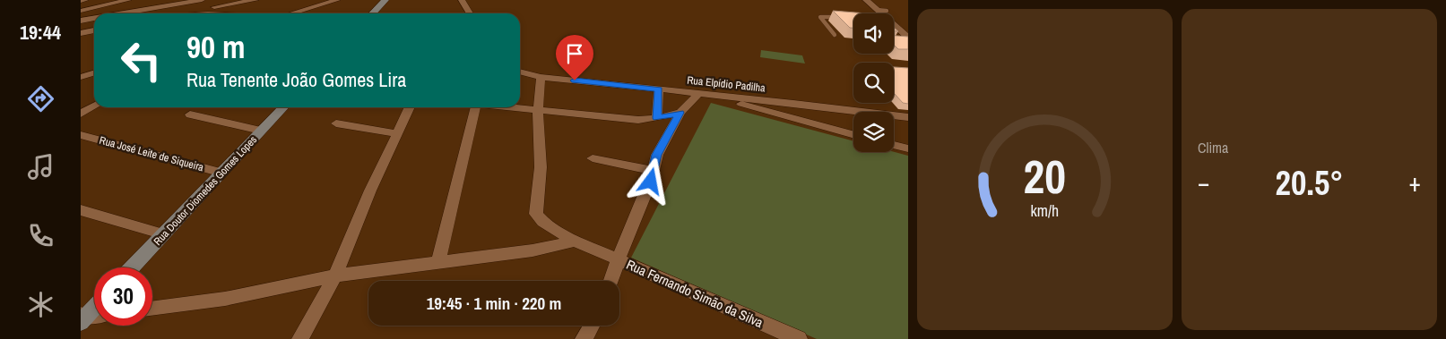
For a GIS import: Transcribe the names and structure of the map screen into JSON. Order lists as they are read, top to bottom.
{
  "streets": {
    "street": [
      "Rua Elpídio Padilha",
      "Rua José Leite de Siqueira",
      "Rua Doutor Diomedes Gomes Lopes",
      "Rua Fernando Simão da Silva"
    ]
  },
  "crossings": [
    ["Rua José Leite de Siqueira", "Rua Doutor Diomedes Gomes Lopes"]
  ],
  "page": {
    "tabs": "19:44",
    "tile": "Clima",
    "turn": ["90 m", "Rua Tenente João Gomes Lira"],
    "heat": ["−", "20.5°", "+"],
    "limit": "30",
    "trip": "19:45 · 1 min · 220 m",
    "gauge": ["20", "km/h"]
  }
}
